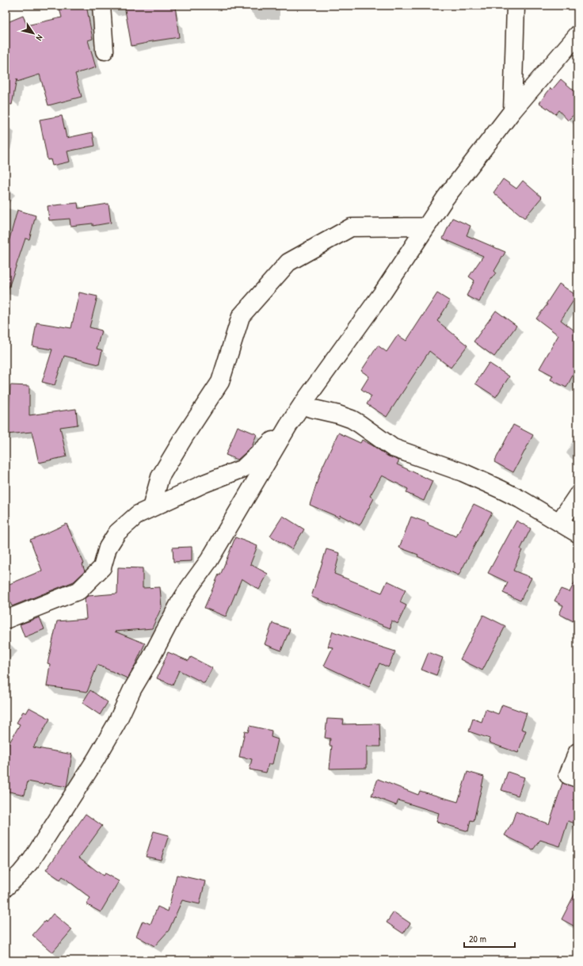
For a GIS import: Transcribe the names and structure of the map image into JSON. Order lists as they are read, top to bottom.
{
  "scale_bar": "20 m",
  "north": "bottom right"
}
